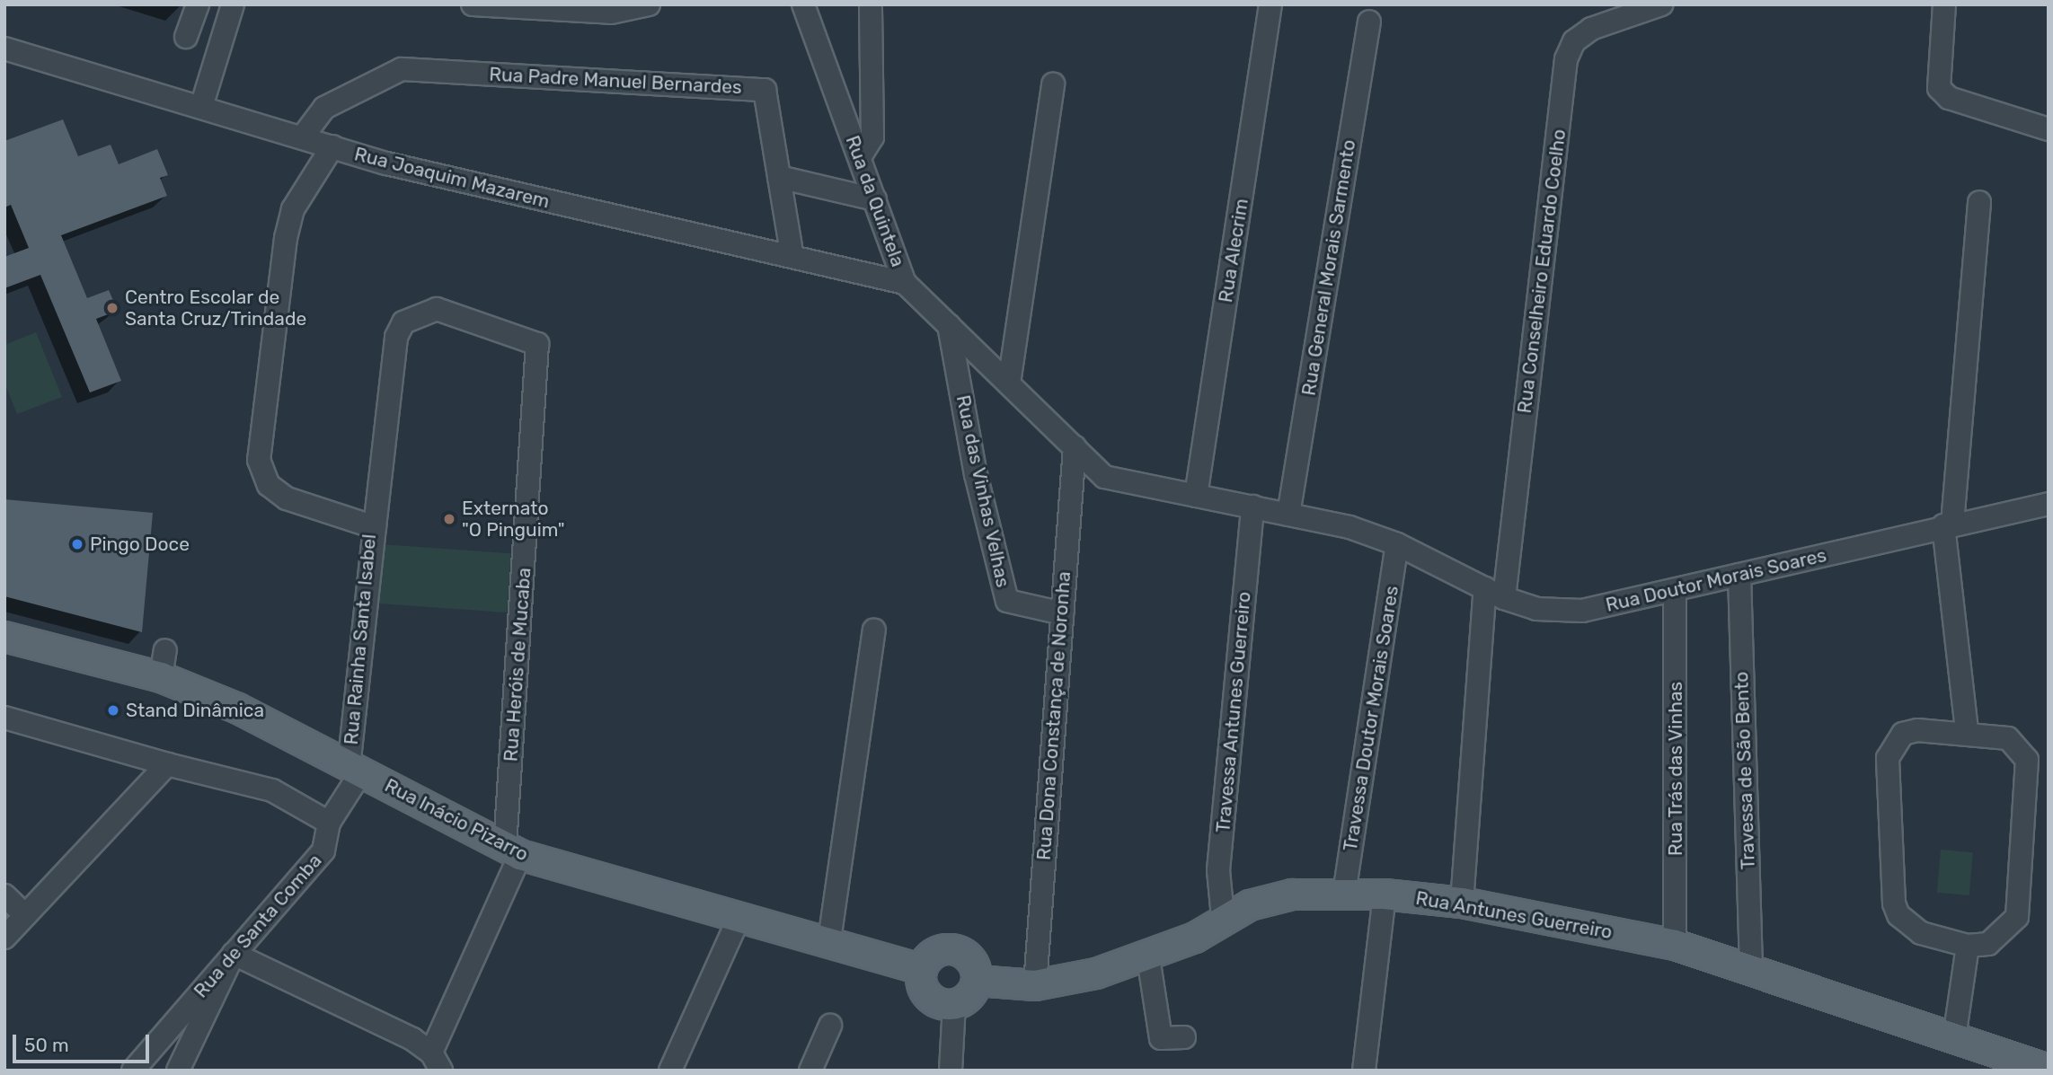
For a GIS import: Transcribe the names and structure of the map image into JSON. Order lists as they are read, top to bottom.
{
  "streets": {
    "main road": ["Rua Inácio Pizarro", "Rua Antunes Guerreiro"],
    "street": [
      "Rua Padre Manuel Bernardes",
      "Rua Joaquim Mazarem",
      "Rua da Quintela",
      "Rua Alecrim",
      "Rua General Morais Sarmento",
      "Rua Conselheiro Eduardo Coelho",
      "Rua das Vinhas Velhas",
      "Rua Doutor Morais Soares",
      "Rua Rainha Santa Isabel",
      "Rua Heróis de Mucaba",
      "Travessa Antunes Guerreiro",
      "Rua Dona Constança de Noronha",
      "Travessa Doutor Morais Soares",
      "Rua Trás das Vinhas",
      "Travessa de São Bento",
      "Rua de Santa Comba"
    ]
  },
  "crossings": [
    ["Rua Padre Manuel Bernardes", "Rua Joaquim Mazarem"],
    ["Rua Joaquim Mazarem", "Rua da Quintela"],
    ["Rua Joaquim Mazarem", "Rua Rainha Santa Isabel"],
    ["Rua da Quintela", "Rua das Vinhas Velhas"],
    ["Rua da Quintela", "Rua Doutor Morais Soares"],
    ["Rua da Quintela", "Rua Dona Constança de Noronha"],
    ["Rua Alecrim", "Rua Doutor Morais Soares"],
    ["Rua General Morais Sarmento", "Rua Doutor Morais Soares"],
    ["Rua Conselheiro Eduardo Coelho", "Rua Doutor Morais Soares"],
    ["Rua Conselheiro Eduardo Coelho", "Rua Antunes Guerreiro"],
    ["Rua das Vinhas Velhas", "Rua Dona Constança de Noronha"],
    ["Rua Doutor Morais Soares", "Travessa Antunes Guerreiro"],
    ["Rua Doutor Morais Soares", "Rua Dona Constança de Noronha"],
    ["Rua Doutor Morais Soares", "Travessa Doutor Morais Soares"],
    ["Rua Doutor Morais Soares", "Rua Trás das Vinhas"],
    ["Rua Doutor Morais Soares", "Travessa de São Bento"],
    ["Rua Rainha Santa Isabel", "Rua Heróis de Mucaba"],
    ["Rua Rainha Santa Isabel", "Rua Inácio Pizarro"],
    ["Rua Rainha Santa Isabel", "Rua de Santa Comba"],
    ["Rua Heróis de Mucaba", "Rua Inácio Pizarro"],
    ["Travessa Antunes Guerreiro", "Rua Antunes Guerreiro"],
    ["Rua Dona Constança de Noronha", "Rua Antunes Guerreiro"],
    ["Travessa Doutor Morais Soares", "Rua Antunes Guerreiro"],
    ["Rua Trás das Vinhas", "Rua Antunes Guerreiro"],
    ["Travessa de São Bento", "Rua Antunes Guerreiro"],
    ["Rua Inácio Pizarro", "Rua Antunes Guerreiro"],
    ["Rua Inácio Pizarro", "Rua de Santa Comba"]
  ],
  "places": [
    "Centro Escolar de Santa Cruz/Trindade",
    "Externato \"O Pinguim\"",
    "Pingo Doce",
    "Stand Dinâmica"
  ],
  "scale_bar": "50 m"
}
